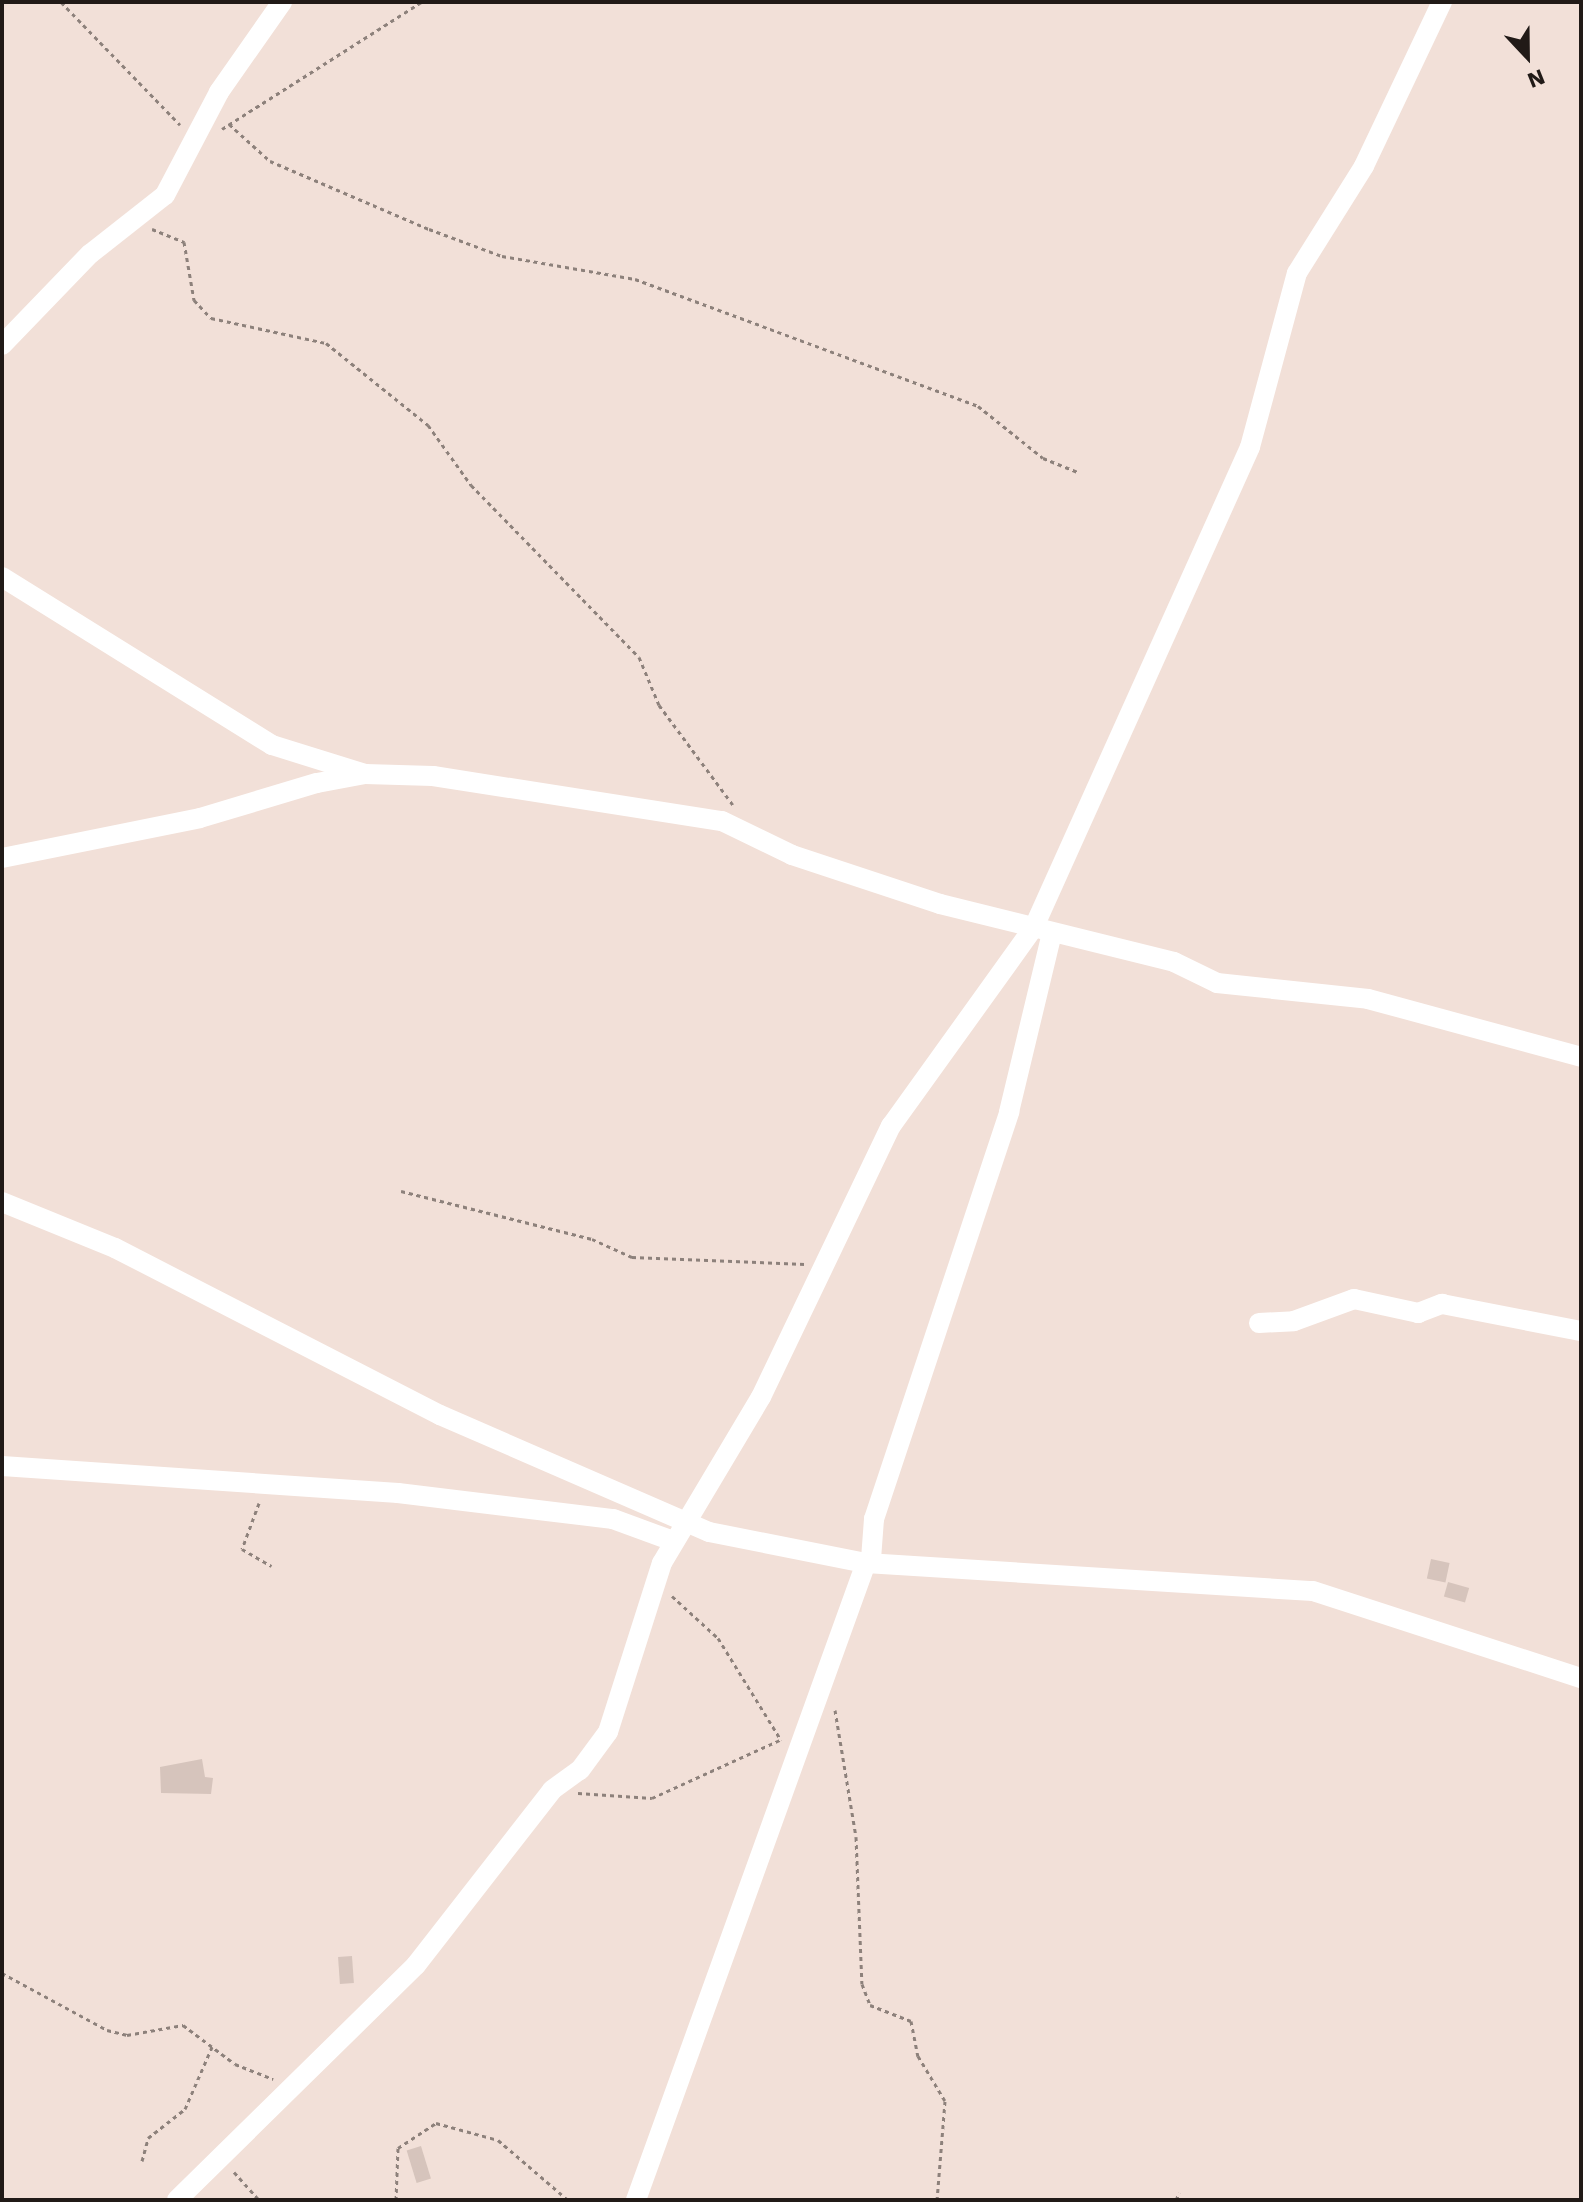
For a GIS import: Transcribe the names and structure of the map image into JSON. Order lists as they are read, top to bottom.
{
  "north": "bottom"
}
